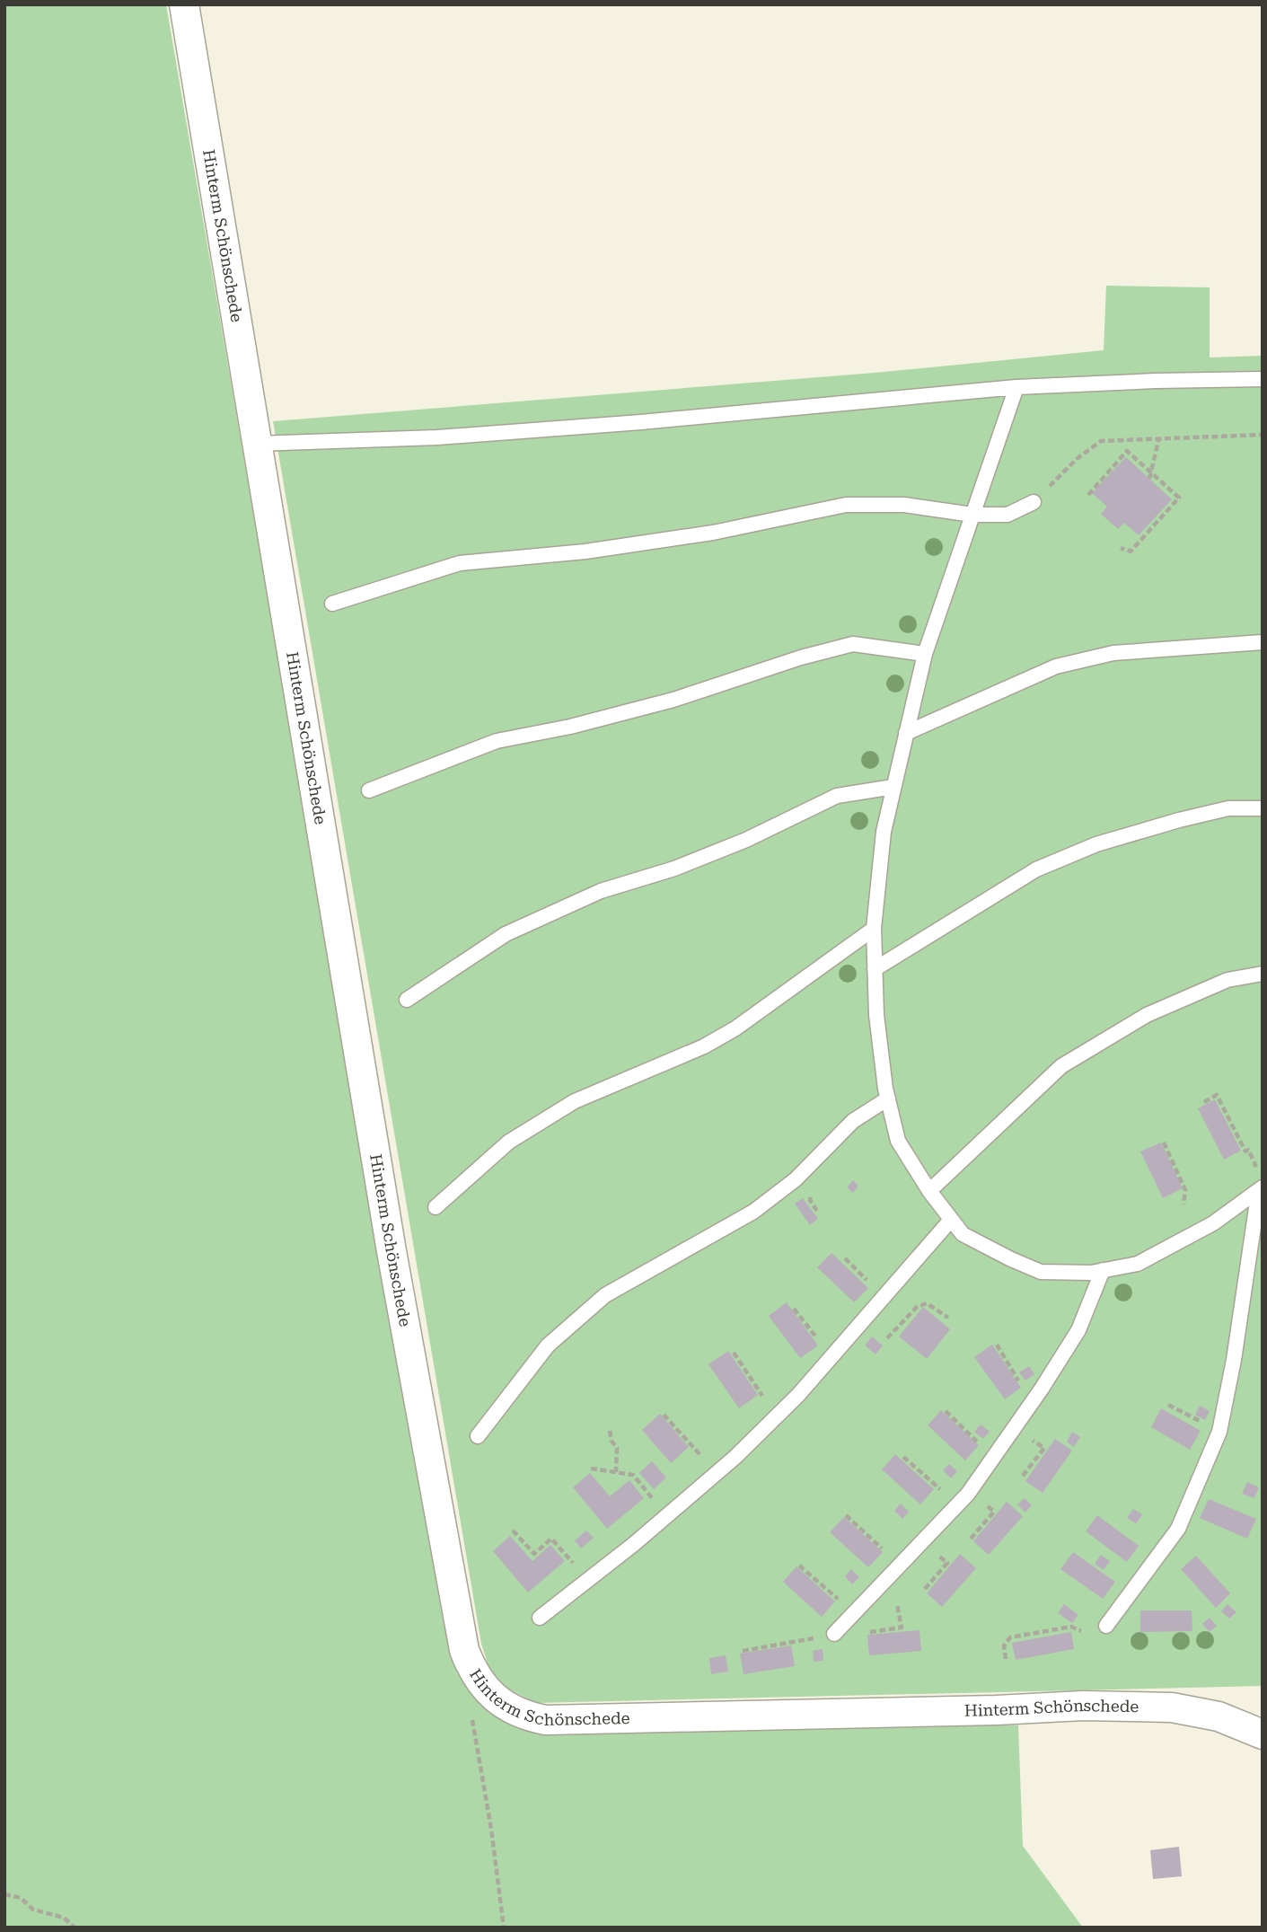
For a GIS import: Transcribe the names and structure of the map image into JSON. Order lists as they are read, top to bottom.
{
  "streets": {
    "street": ["Hinterm Schönschede"]
  }
}
